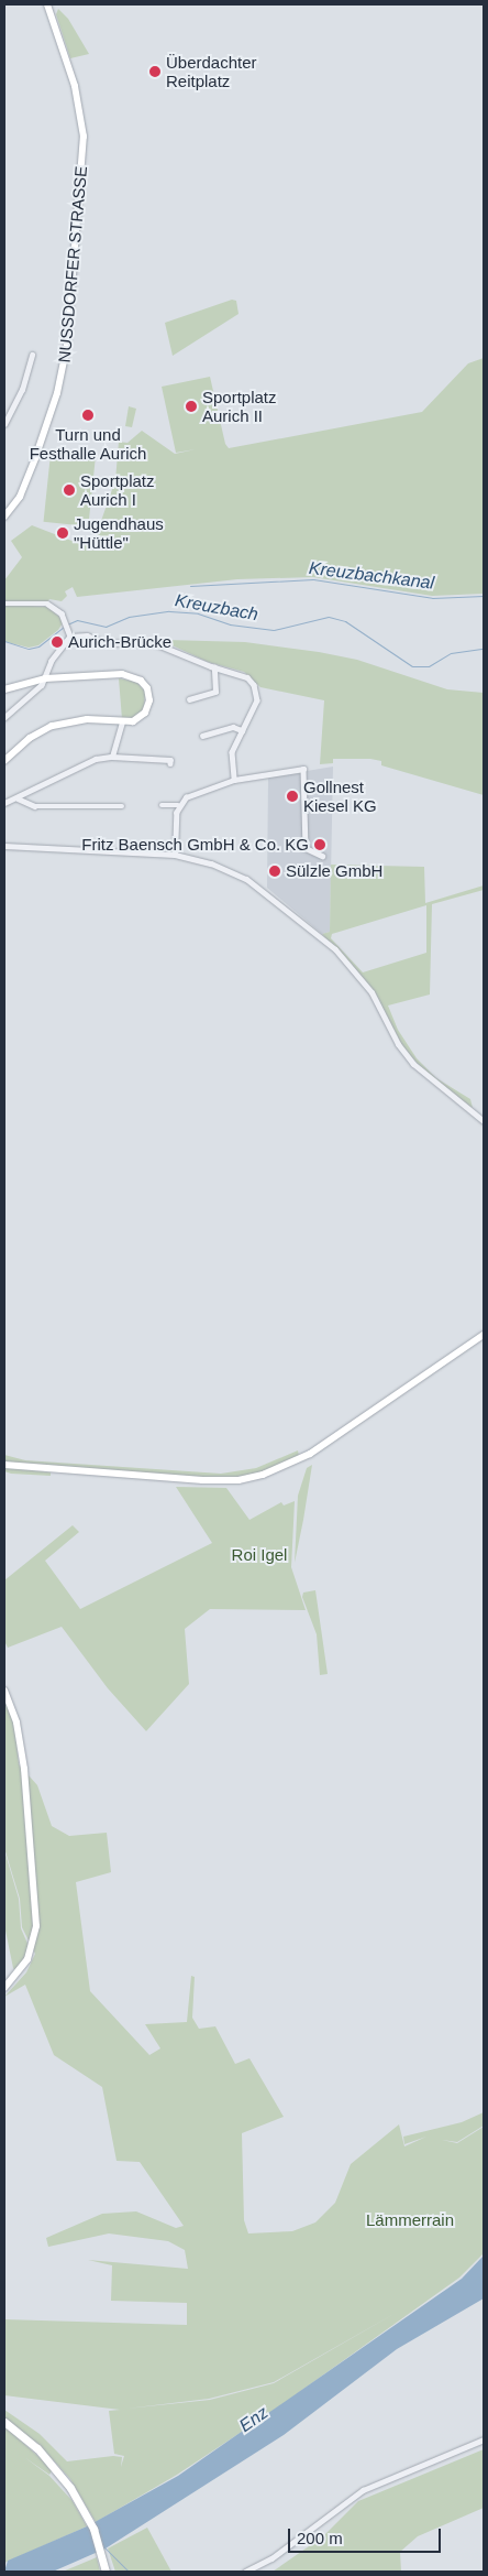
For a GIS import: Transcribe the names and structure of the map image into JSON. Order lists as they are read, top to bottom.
{
  "streets": {
    "main road": ["NUSSDORFER STRASSE"]
  },
  "water": ["Kreuzbachkanal", "Kreuzbach", "Enz"],
  "parks": ["Roi Igel", "Lämmerrain"],
  "places": [
    "Überdachter Reitplatz",
    "Sportplatz Aurich II",
    "Turn und Festhalle Aurich",
    "Sportplatz Aurich I",
    "Jugendhaus \"Hüttle\"",
    "Aurich-Brücke",
    "Gollnest Kiesel KG",
    "Fritz Baensch GmbH & Co. KG",
    "Sülzle GmbH"
  ],
  "scale_bar": "200 m"
}
